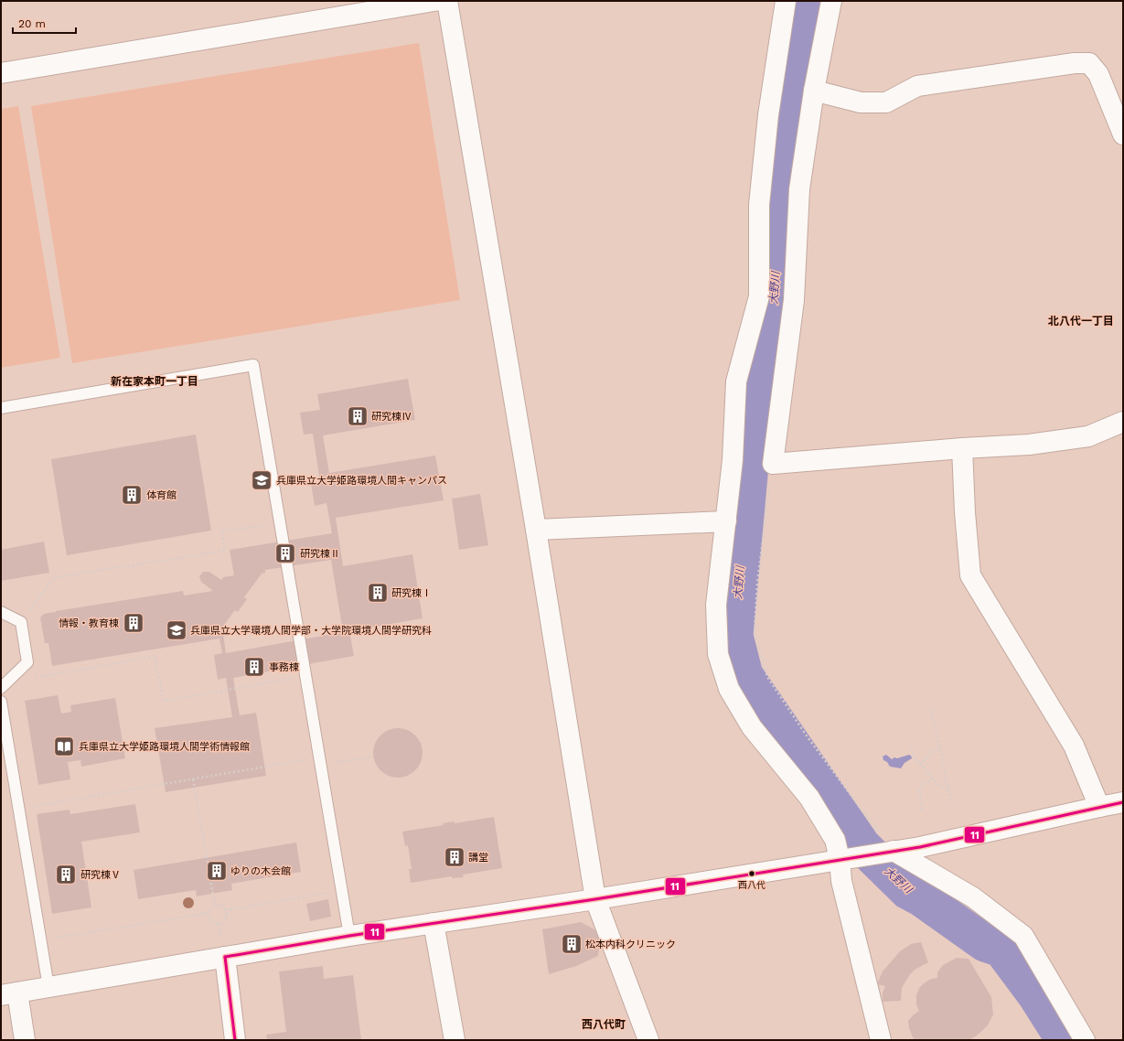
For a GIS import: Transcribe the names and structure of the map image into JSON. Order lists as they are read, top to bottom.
{
  "districts": ["北八代一丁目", "新在家本町一丁目", "西八代町"],
  "water": ["大野川"],
  "places": {
    "building": [
      "研究棟Ⅳ",
      "体育館",
      "研究棟Ⅱ",
      "研究棟Ⅰ",
      "情報・教育棟",
      "事務棟",
      "講堂",
      "ゆりの木会館",
      "研究棟Ⅴ",
      "松本内科クリニック"
    ],
    "school or university": ["兵庫県立大学姫路環境人間キャンパス", "兵庫県立大学環境人間学部・大学院環境人間学研究科"],
    "library": ["兵庫県立大学姫路環境人間学術情報館"],
    "other": ["西八代"]
  },
  "lines": ["transit line 11"],
  "scale_bar": "20 m"
}
